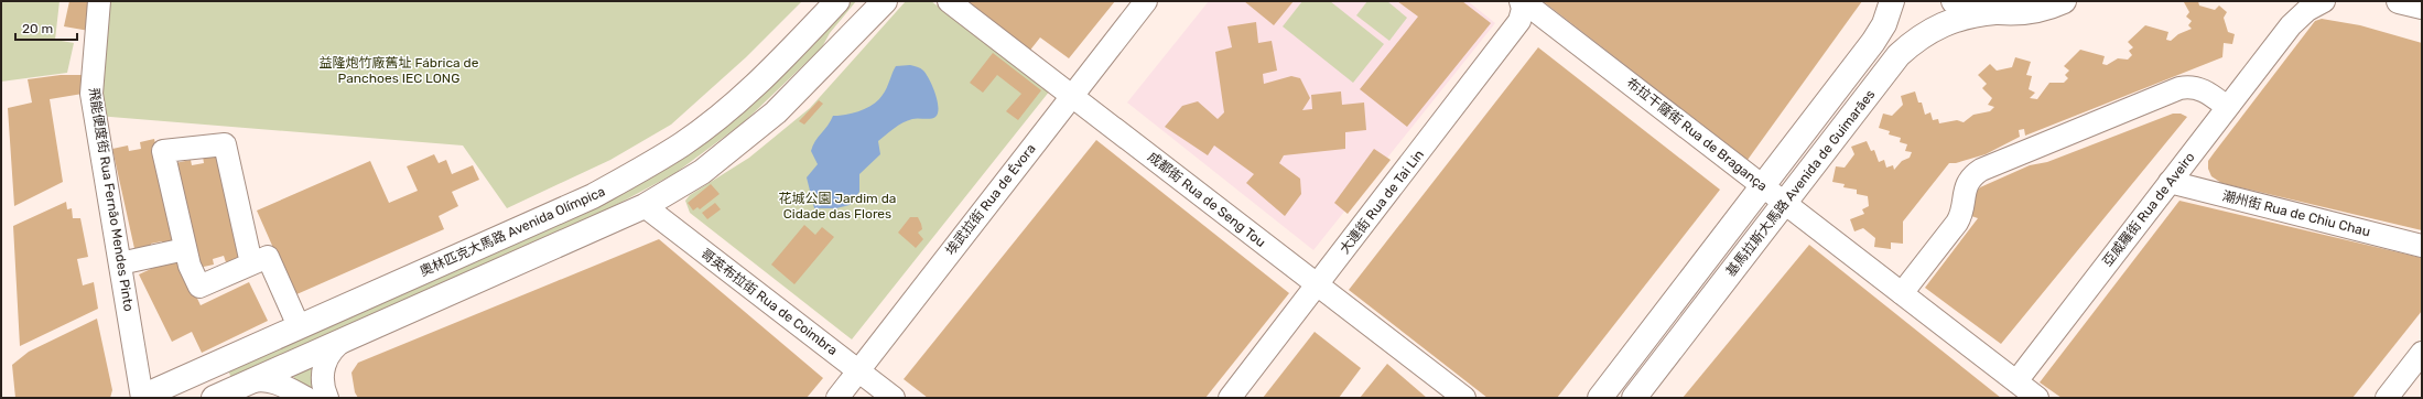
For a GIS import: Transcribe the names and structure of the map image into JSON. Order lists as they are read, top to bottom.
{
  "streets": {
    "main road": ["基馬拉斯大馬路 Avenida de Guimarães", "奧林匹克大馬路 Avenida Olímpica"],
    "street": [
      "布拉干薩街 Rua de Bragança",
      "飛能便度街 Rua Fernão Mendes Pinto",
      "埃武拉街 Rua de Évora",
      "成都街 Rua de Seng Tou",
      "大連街 Rua de Tai Lin",
      "亞威羅街 Rua de Aveiro",
      "潮州街 Rua de Chiu Chau",
      "哥英布拉街 Rua de Coimbra"
    ]
  },
  "crossings": [
    ["布拉干薩街 Rua de Bragança", "基馬拉斯大馬路 Avenida de Guimarães"],
    ["布拉干薩街 Rua de Bragança", "大連街 Rua de Tai Lin"],
    ["布拉干薩街 Rua de Bragança", "亞威羅街 Rua de Aveiro"],
    ["埃武拉街 Rua de Évora", "成都街 Rua de Seng Tou"],
    ["埃武拉街 Rua de Évora", "哥英布拉街 Rua de Coimbra"],
    ["成都街 Rua de Seng Tou", "大連街 Rua de Tai Lin"],
    ["亞威羅街 Rua de Aveiro", "潮州街 Rua de Chiu Chau"]
  ],
  "parks": ["益隆炮竹廠舊址 Fábrica de Panchoes IEC LONG", "花城公園 Jardim da Cidade das Flores"],
  "scale_bar": "20 m"
}
